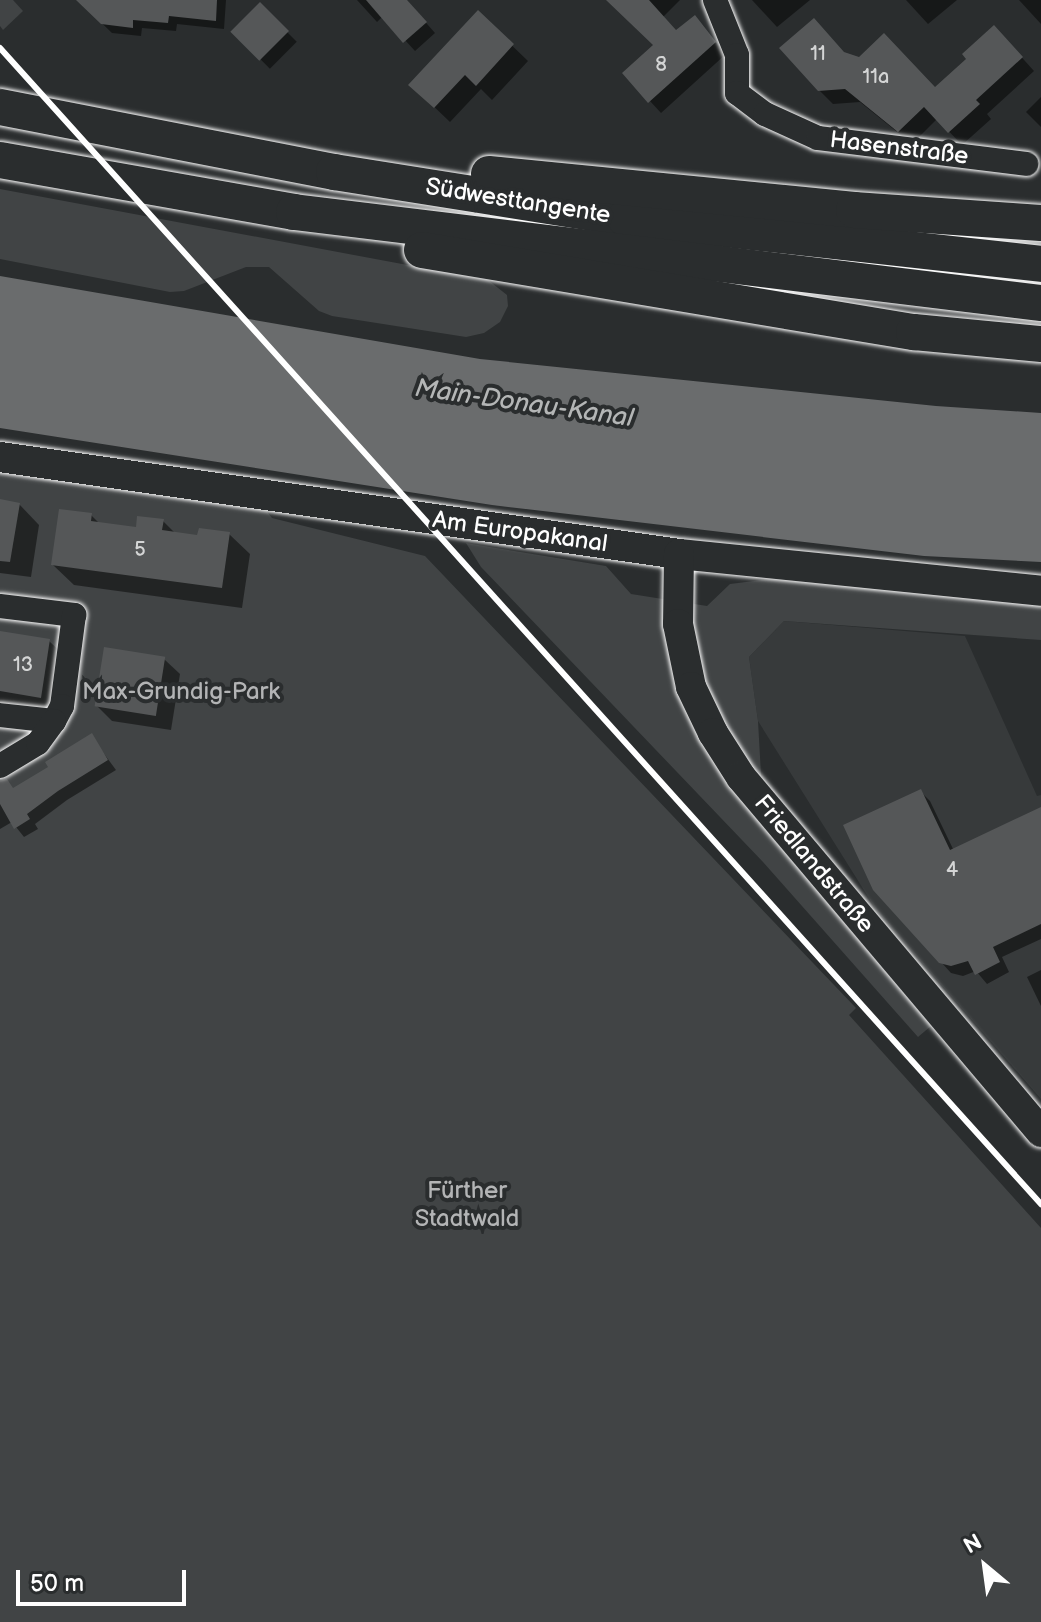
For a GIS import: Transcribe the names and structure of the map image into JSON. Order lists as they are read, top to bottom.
{
  "streets": {
    "highway": ["Südwesttangente"],
    "main road": ["Am Europakanal", "Friedlandstraße"],
    "street": ["Hasenstraße"]
  },
  "crossings": [
    ["Am Europakanal", "Friedlandstraße"]
  ],
  "water": ["Main-Donau-Kanal"],
  "parks": ["Max-Grundig-Park", "Fürther Stadtwald"],
  "house_numbers": [
    "11",
    "8",
    "11a",
    "5",
    "13",
    "4"
  ],
  "scale_bar": "50 m",
  "north": "top left"
}
